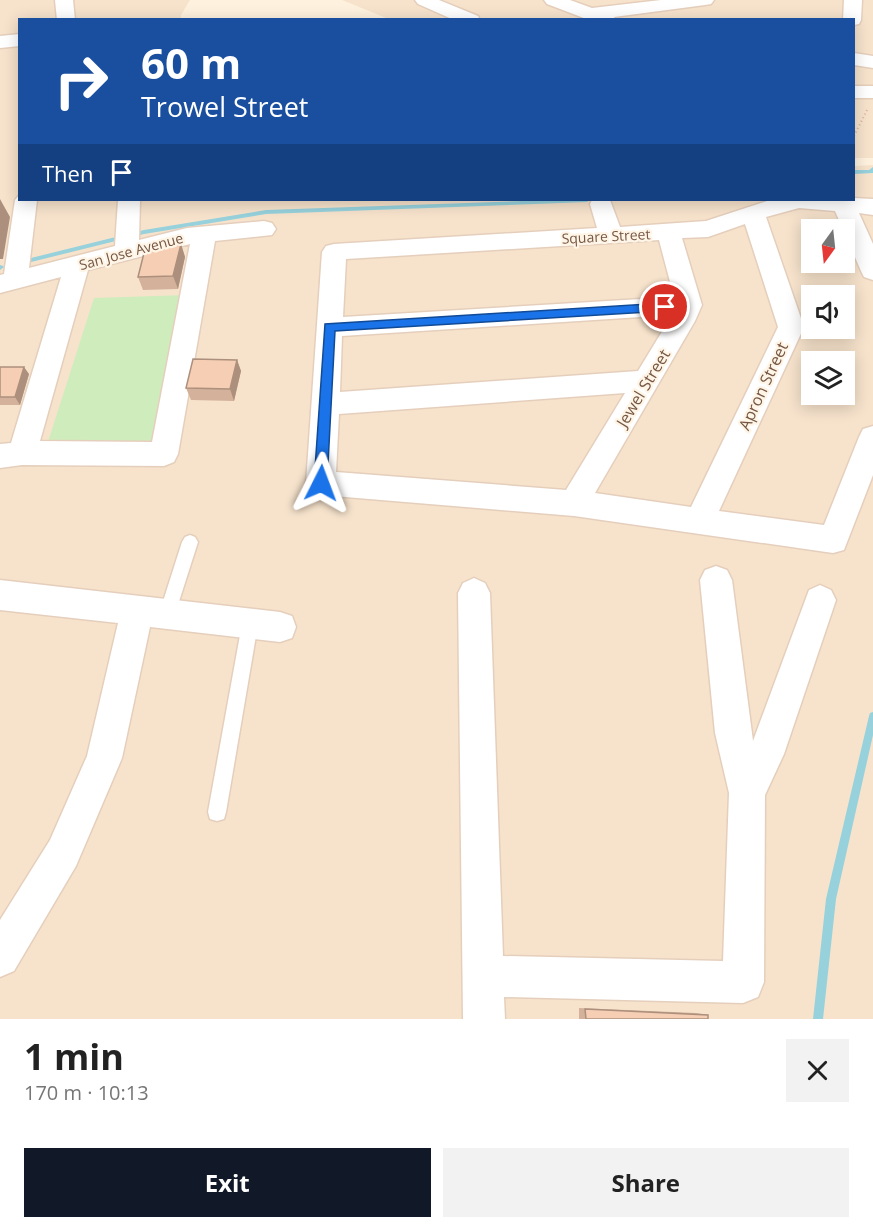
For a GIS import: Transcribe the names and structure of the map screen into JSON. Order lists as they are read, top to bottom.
{
  "streets": {
    "street": [
      "Square Street",
      "San Jose Avenue",
      "Apron Street",
      "Jewel Street"
    ]
  },
  "crossings": [
    ["Square Street", "Apron Street"]
  ],
  "north": "bottom",
  "page": {
    "turn": ["60 m", "Trowel Street"],
    "then": "Then",
    "heading": ["1 min", "170 m · 10:13"],
    "buttons": ["Exit", "Share"]
  }
}
